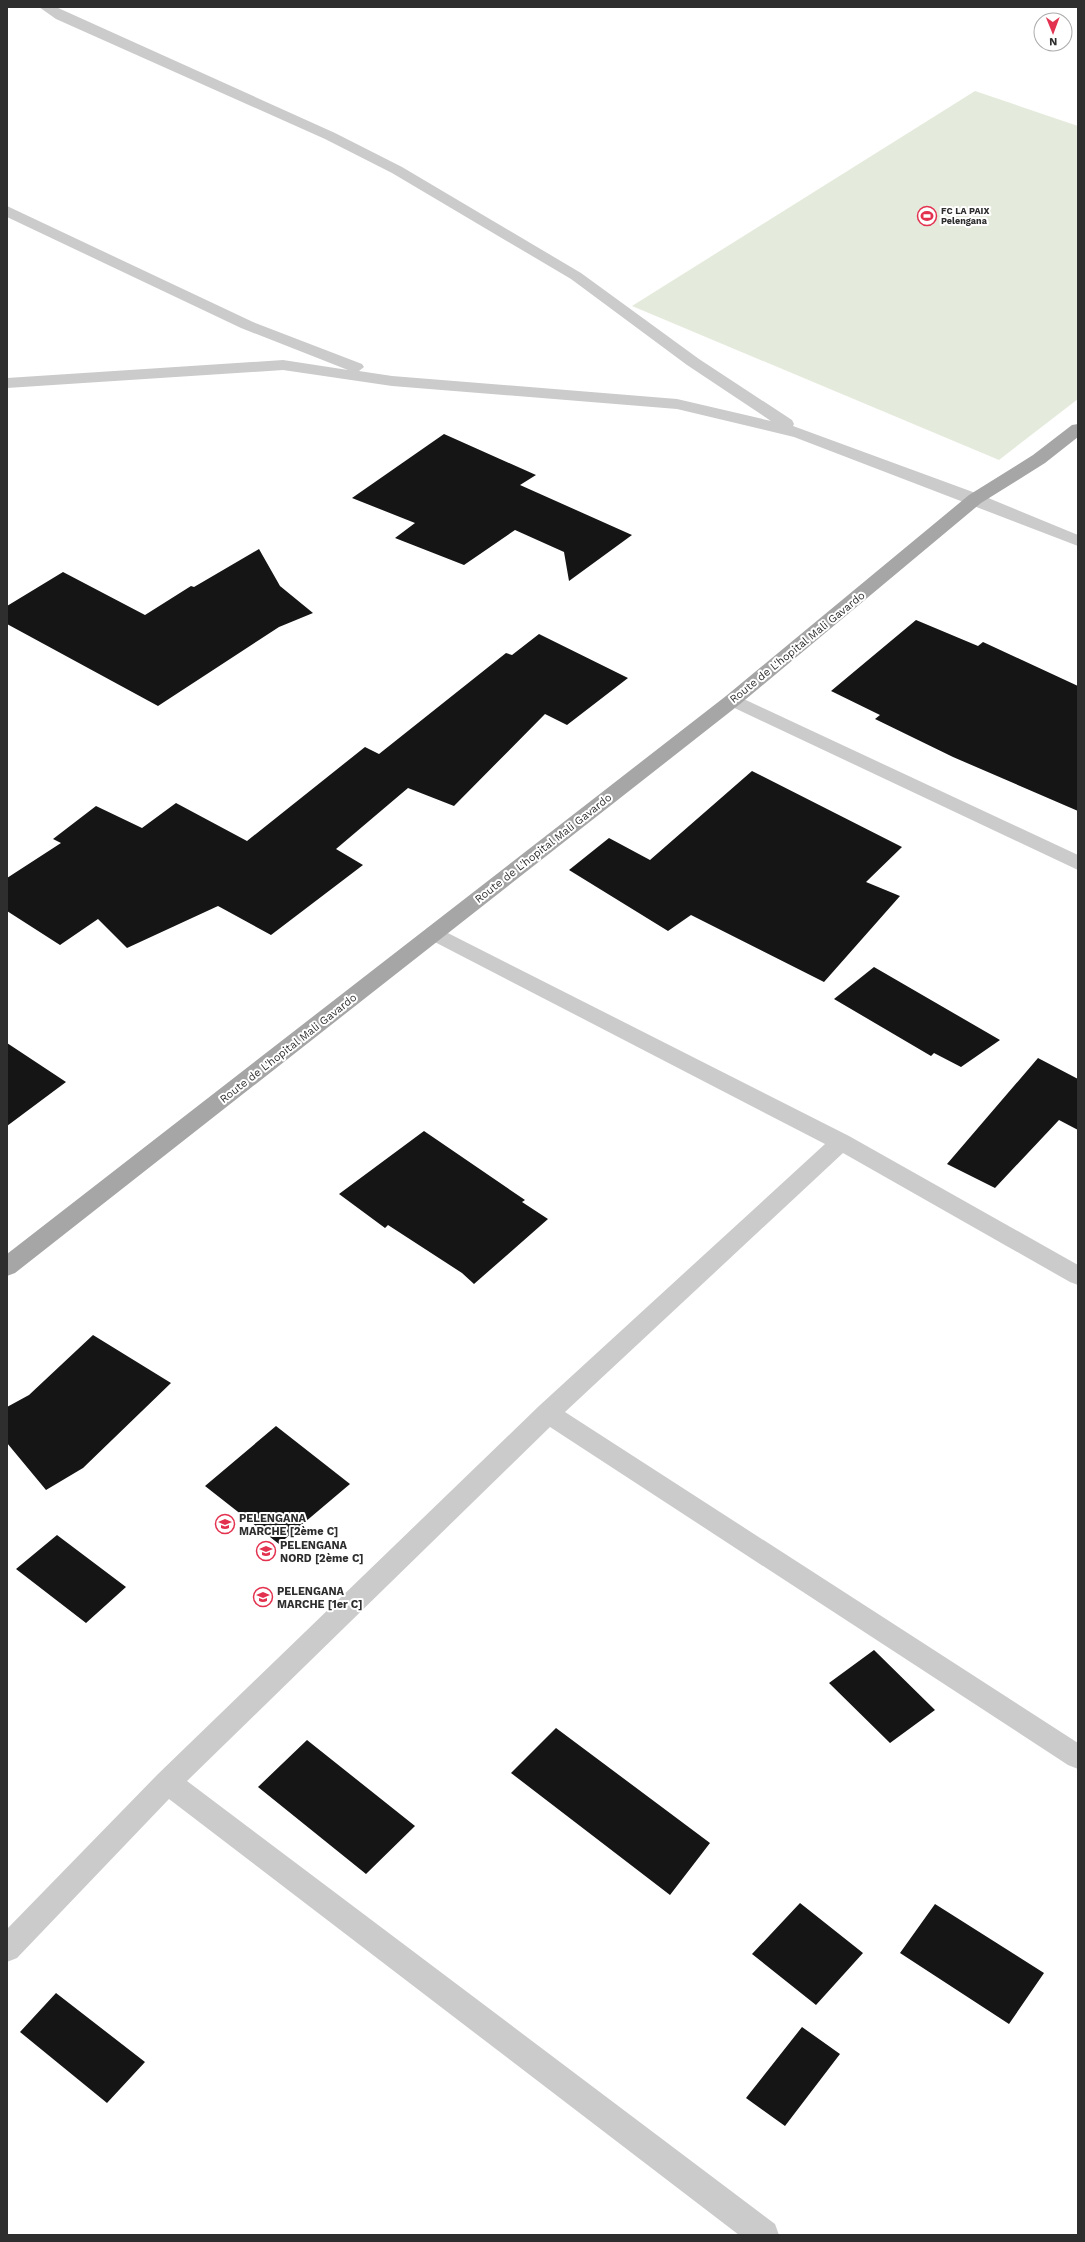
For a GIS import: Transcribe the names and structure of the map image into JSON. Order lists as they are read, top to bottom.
{
  "streets": {
    "main road": ["Route de L'hopital Mali Gavardo"]
  },
  "places": {
    "sports": ["FC LA PAIX Pelengana"],
    "school or university": ["PELENGANA MARCHE [2ème C]", "PELENGANA NORD [2ème C]", "PELENGANA MARCHE [1er C]"]
  },
  "north": "bottom"
}
